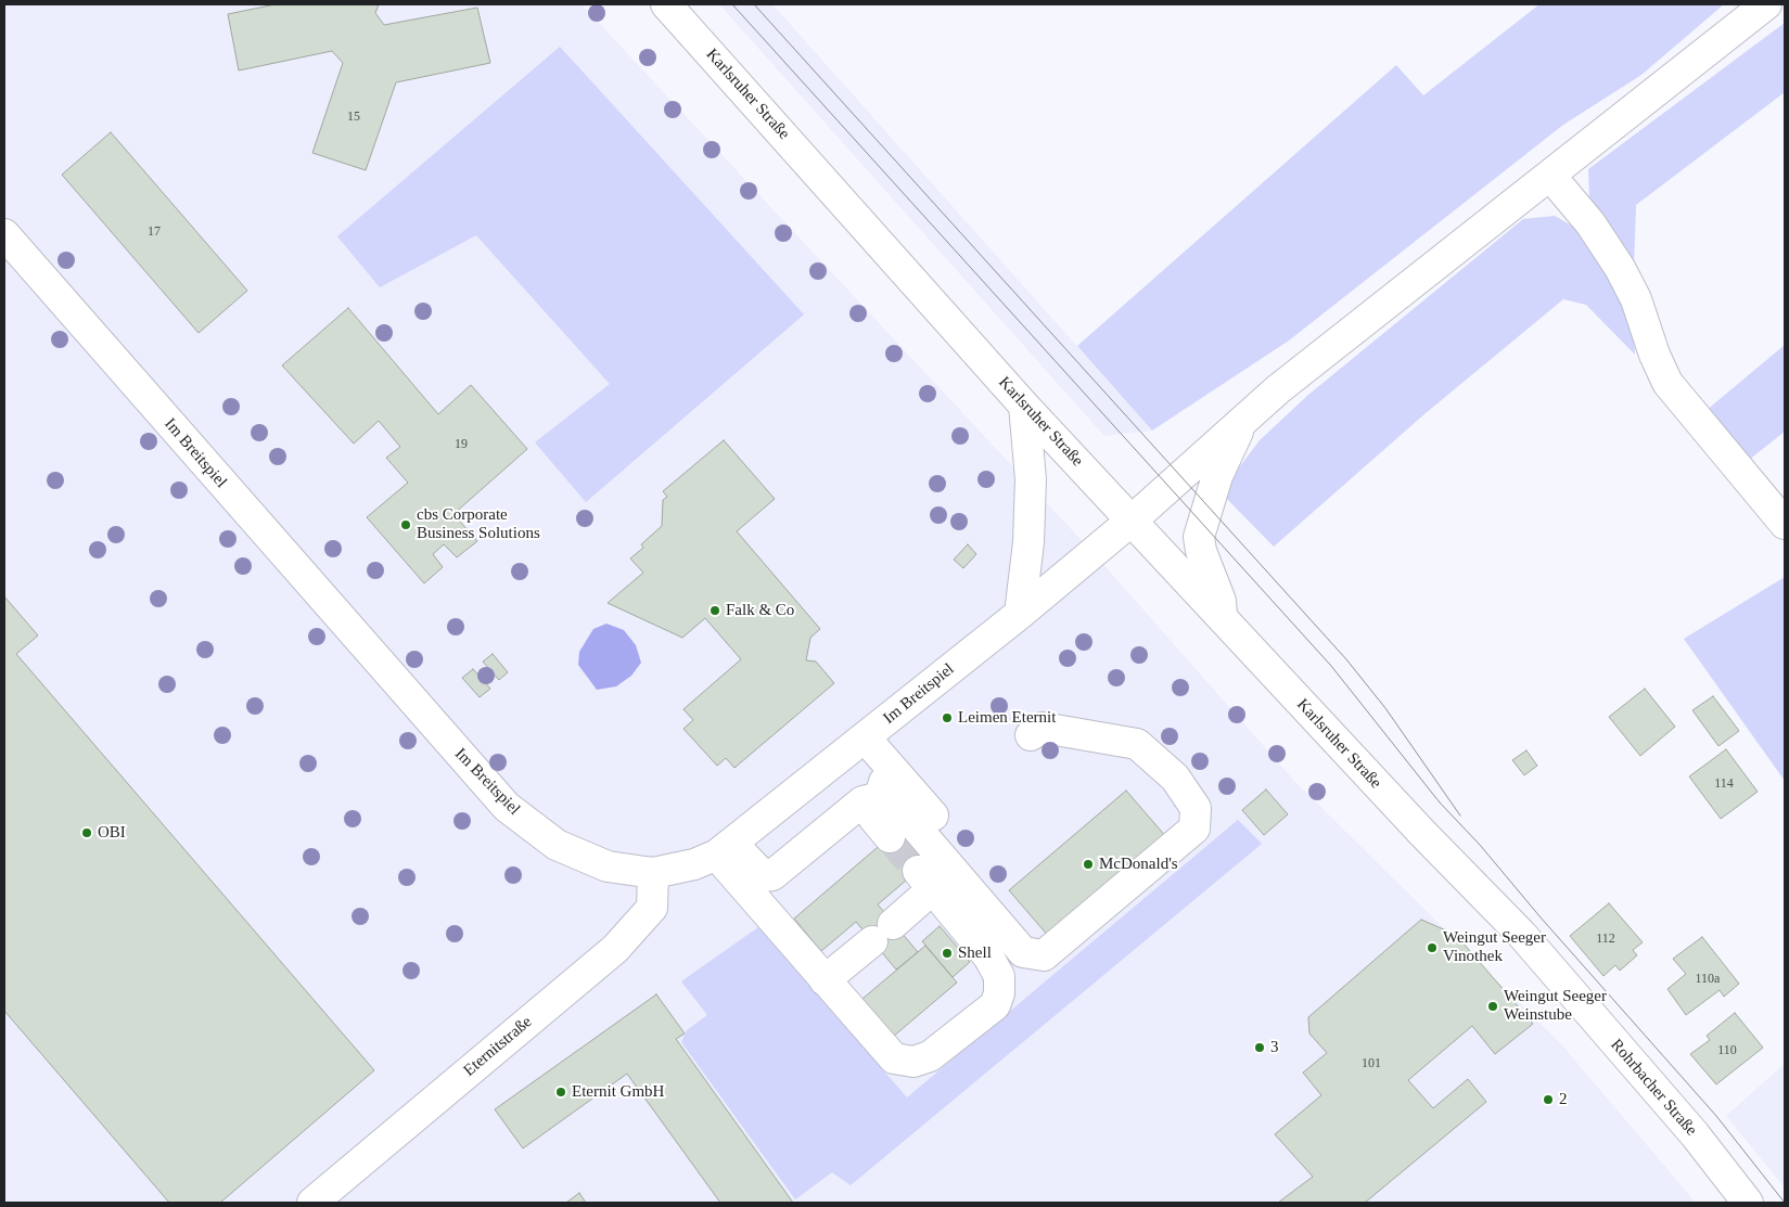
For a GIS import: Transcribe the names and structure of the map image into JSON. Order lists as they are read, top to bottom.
{
  "streets": {
    "main road": [
      "Karlsruher Straße",
      "Im Breitspiel",
      "Eternitstraße",
      "Rohrbacher Straße"
    ]
  },
  "crossings": [
    ["Karlsruher Straße", "Im Breitspiel"],
    ["Karlsruher Straße", "Rohrbacher Straße"],
    ["Im Breitspiel", "Eternitstraße"]
  ],
  "places": [
    "cbs Corporate Business Solutions",
    "Falk & Co",
    "Leimen Eternit",
    "OBI",
    "McDonald's",
    "Weingut Seeger Vinothek",
    "Shell",
    "Weingut Seeger Weinstube",
    "3",
    "Eternit GmbH",
    "2"
  ],
  "house_numbers": [
    "15",
    "17",
    "19",
    "114",
    "112",
    "110a",
    "110",
    "101"
  ]
}
